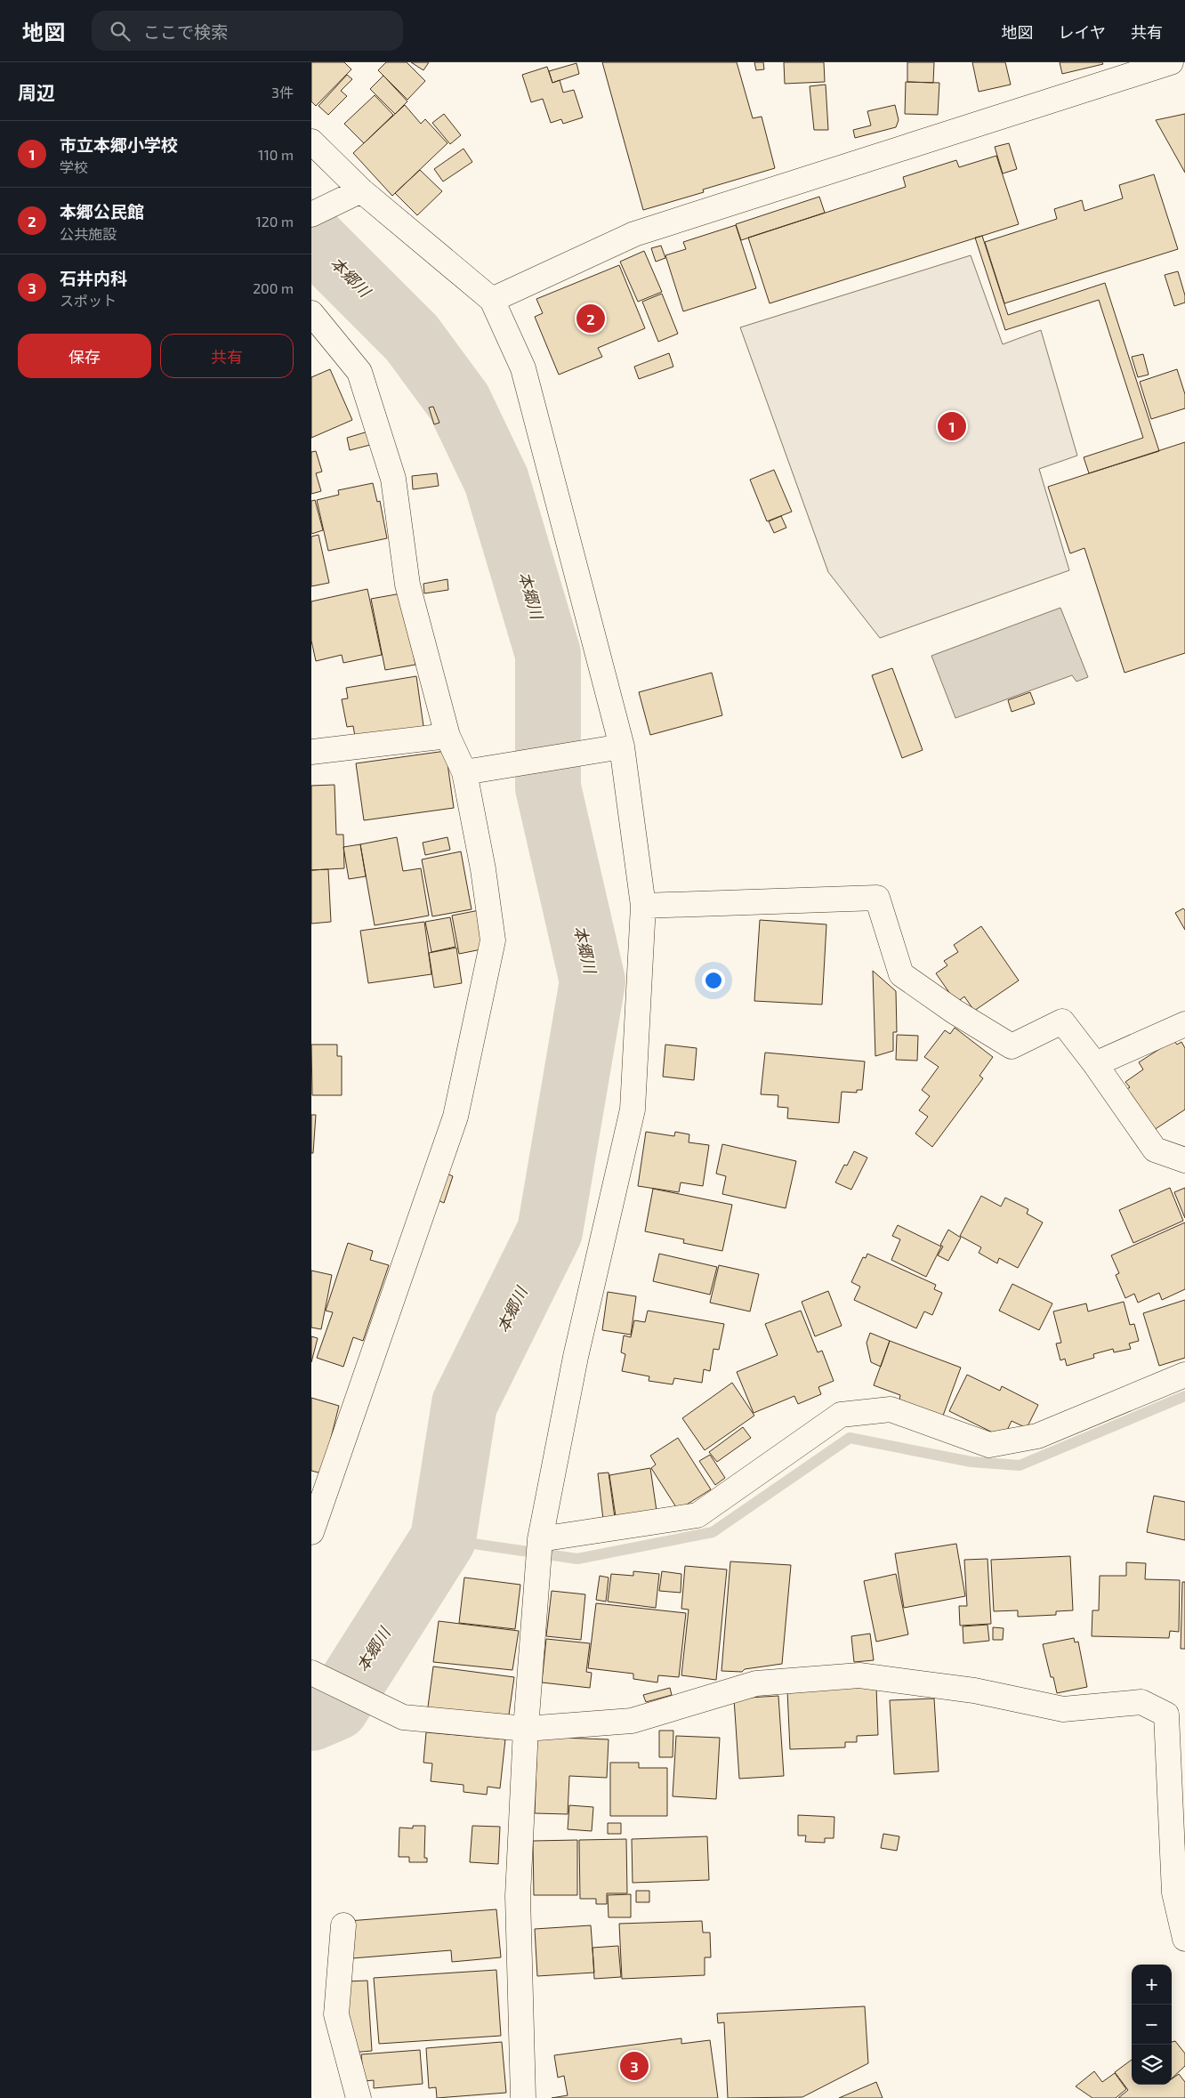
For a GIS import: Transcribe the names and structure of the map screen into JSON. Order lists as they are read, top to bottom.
{
  "water": ["本郷川"],
  "page": {
    "header": "地図",
    "search": "ここで検索",
    "nav": ["地図", "レイヤ", "共有"],
    "heading": ["周辺", "3件"],
    "list": [
      {
        "mark": "1",
        "name": "市立本郷小学校",
        "note": "学校",
        "value": "110 m"
      },
      {
        "mark": "2",
        "name": "本郷公民館",
        "note": "公共施設",
        "value": "120 m"
      },
      {
        "mark": "3",
        "name": "石井内科",
        "note": "スポット",
        "value": "200 m"
      }
    ],
    "pins": ["2", "1", "3"],
    "buttons": ["保存", "共有"],
    "map_buttons": ["+", "−"]
  }
}
